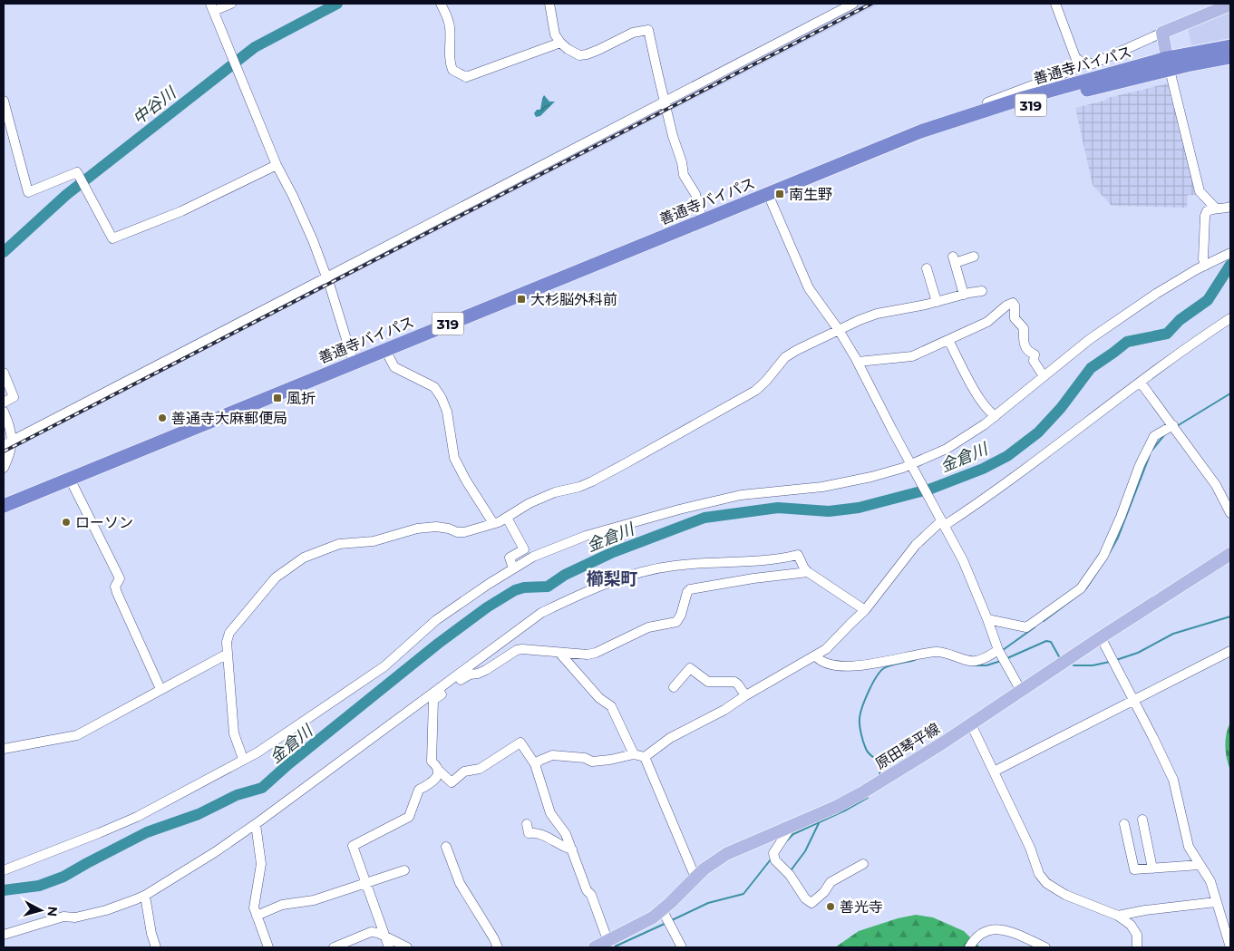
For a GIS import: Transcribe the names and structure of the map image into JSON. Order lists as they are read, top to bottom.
{
  "streets": {
    "highway": ["善通寺バイパス", "319"],
    "main road": ["原田琴平線"]
  },
  "districts": ["櫛梨町"],
  "water": ["中谷川", "金倉川"],
  "places": {
    "transit": ["南生野", "大杉脳外科前", "風折"],
    "other": ["善通寺大麻郵便局", "ローソン", "善光寺"]
  },
  "north": "right"
}
